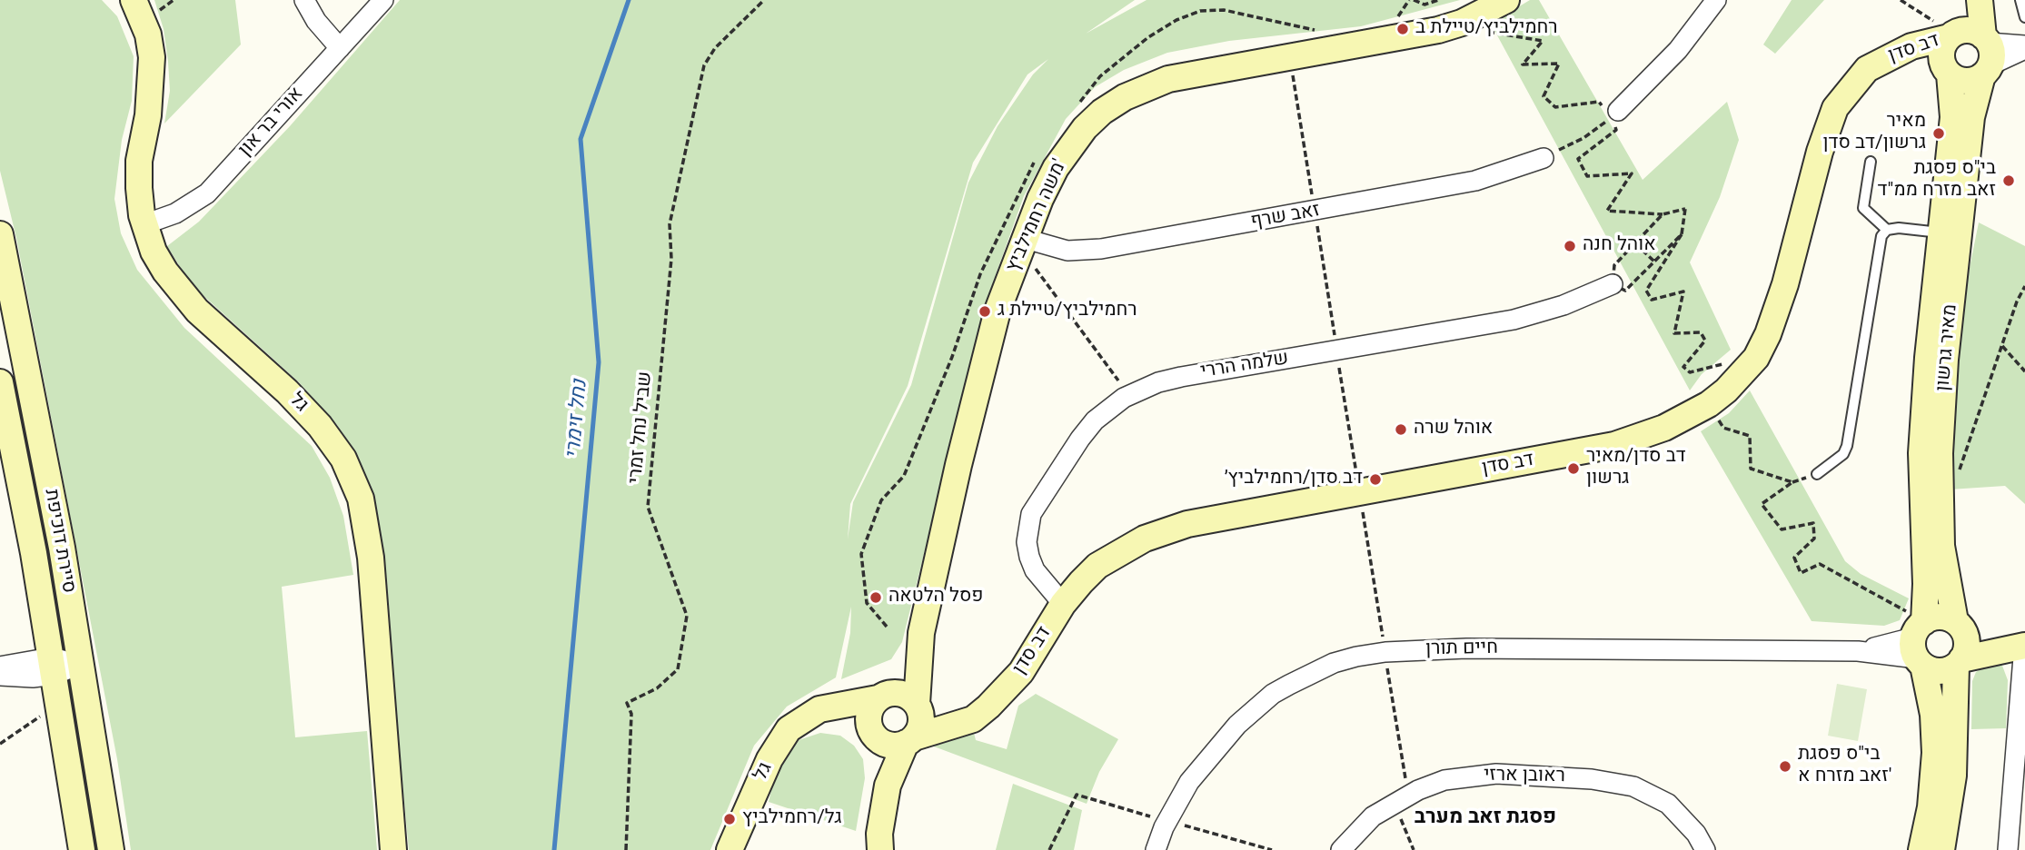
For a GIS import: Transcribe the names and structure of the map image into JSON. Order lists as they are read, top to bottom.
{
  "streets": {
    "street": [
      "דב סדן",
      "אורי בר און",
      "משה רחמילביץ'",
      "זאב שרף",
      "מאיר גרשון",
      "שלמה הררי",
      "גל",
      "סיירת דוכיפת",
      "חיים תורן",
      "ראובן ארזי"
    ],
    "path": ["שביל נחל זמרי"]
  },
  "crossings": [
    ["דב סדן", "משה רחמילביץ'"],
    ["דב סדן", "מאיר גרשון"],
    ["דב סדן", "שלמה הררי"],
    ["דב סדן", "גל"],
    ["אורי בר און", "גל"],
    ["משה רחמילביץ'", "זאב שרף"],
    ["משה רחמילביץ'", "גל"],
    ["מאיר גרשון", "חיים תורן"]
  ],
  "districts": ["פסגת זאב מערב"],
  "water": ["נחל זימרי"],
  "places": [
    "רחמילביץ/טיילת ב",
    "מאיר גרשון/דב סדן",
    "בי\"ס פסגת זאב מזרח ממ\"ד",
    "אוהל חנה",
    "רחמילביץ/טיילת ג",
    "אוהל שרה",
    "דב סדן/מאיר גרשון",
    "דב סדן/רחמילביץ׳",
    "פסל הלטאה",
    "בי\"ס פסגת זאב מזרח א'",
    "גל/רחמילביץ"
  ]
}
